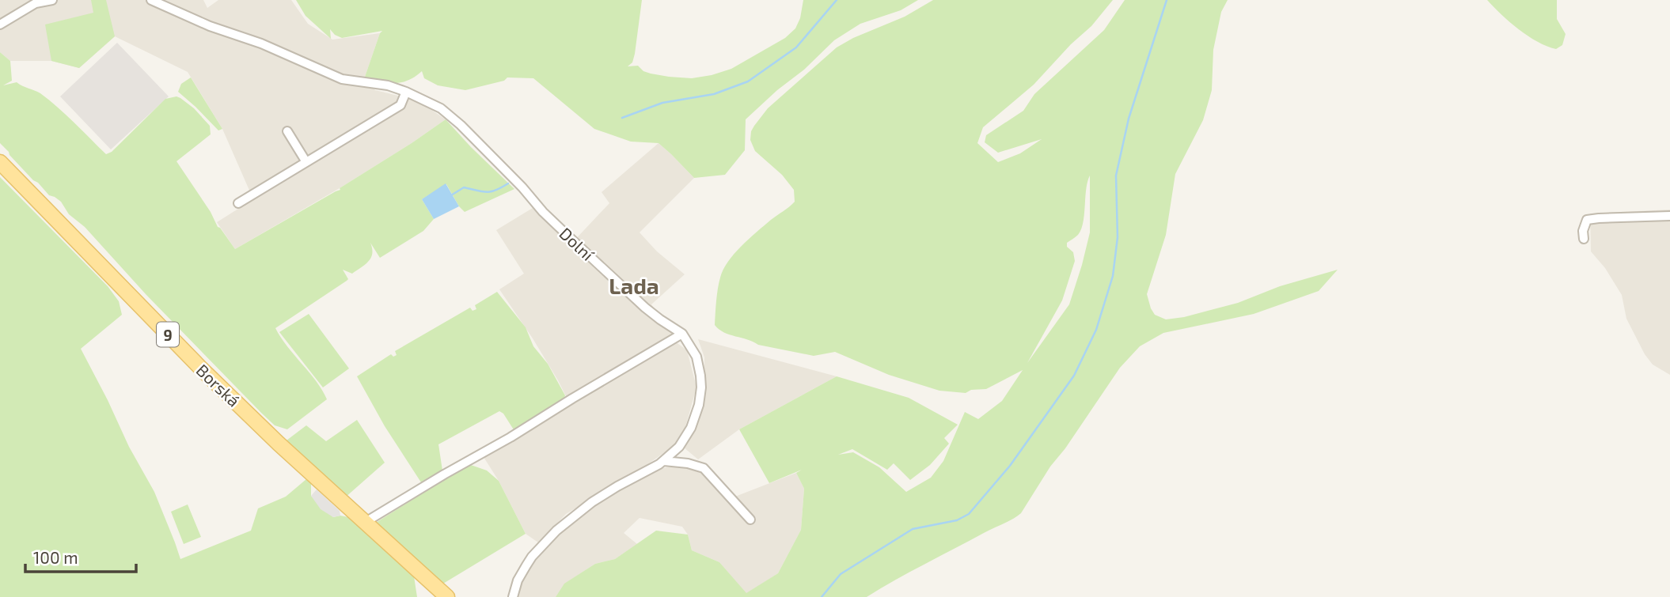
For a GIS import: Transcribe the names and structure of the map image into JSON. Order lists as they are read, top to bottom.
{
  "streets": {
    "main road": ["9", "Borská"],
    "street": ["Dolní"]
  },
  "districts": ["Lada"],
  "scale_bar": "100 m"
}
